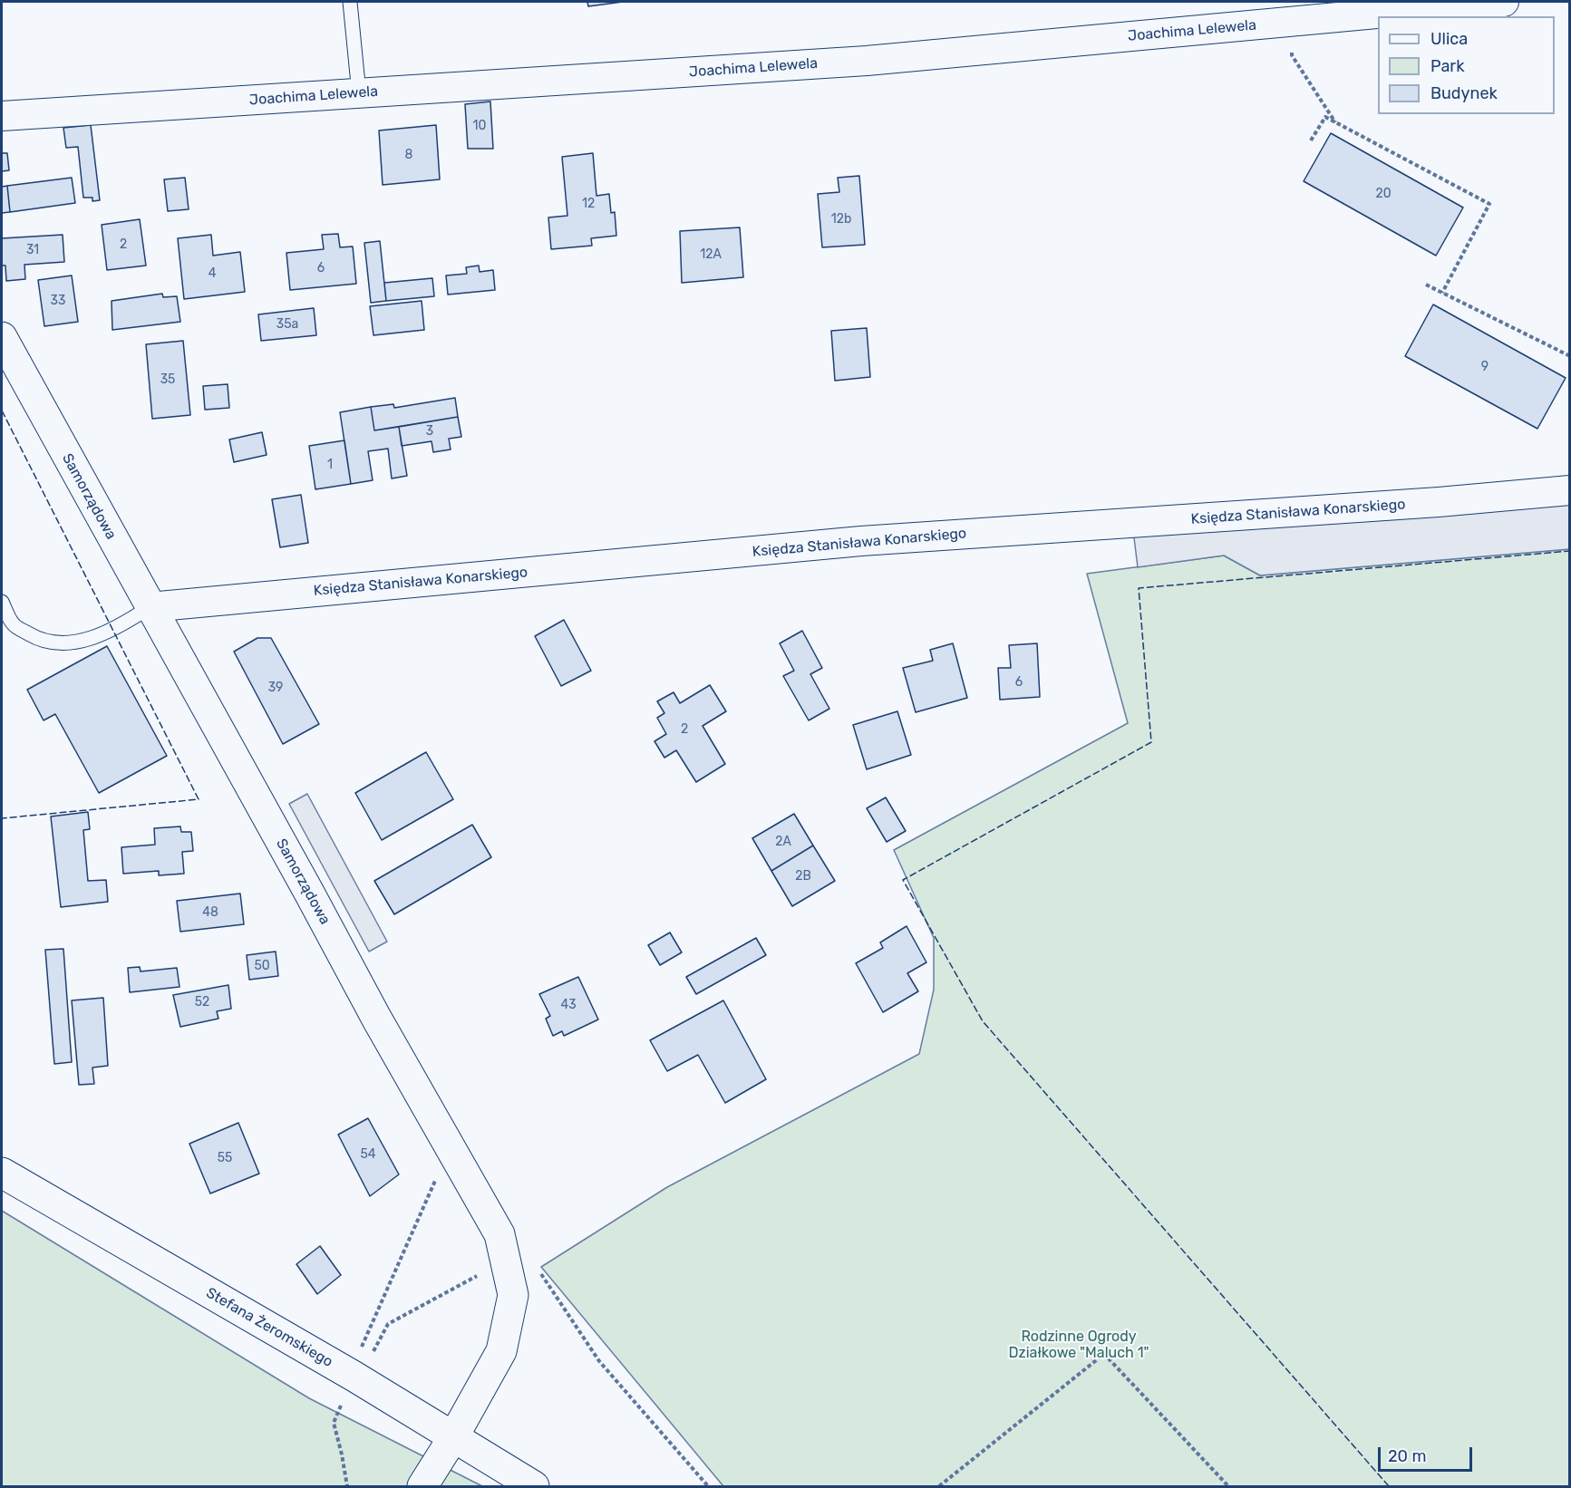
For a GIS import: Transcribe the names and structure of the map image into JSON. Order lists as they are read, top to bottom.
{
  "streets": {
    "street": [
      "Joachima Lelewela",
      "Samorządowa",
      "Księdza Stanisława Konarskiego",
      "Stefana Żeromskiego"
    ]
  },
  "crossings": [
    ["Samorządowa", "Księdza Stanisława Konarskiego"],
    ["Samorządowa", "Stefana Żeromskiego"]
  ],
  "parks": ["Rodzinne Ogrody Działkowe \"Maluch 1\""],
  "house_numbers": [
    "10",
    "8",
    "20",
    "12",
    "12b",
    "2",
    "31",
    "12A",
    "6",
    "4",
    "33",
    "35a",
    "9",
    "35",
    "3",
    "1",
    "6",
    "39",
    "2",
    "2A",
    "2B",
    "48",
    "50",
    "52",
    "43",
    "54",
    "55"
  ],
  "legend": ["Ulica", "Park", "Budynek"],
  "scale_bar": "20 m"
}
